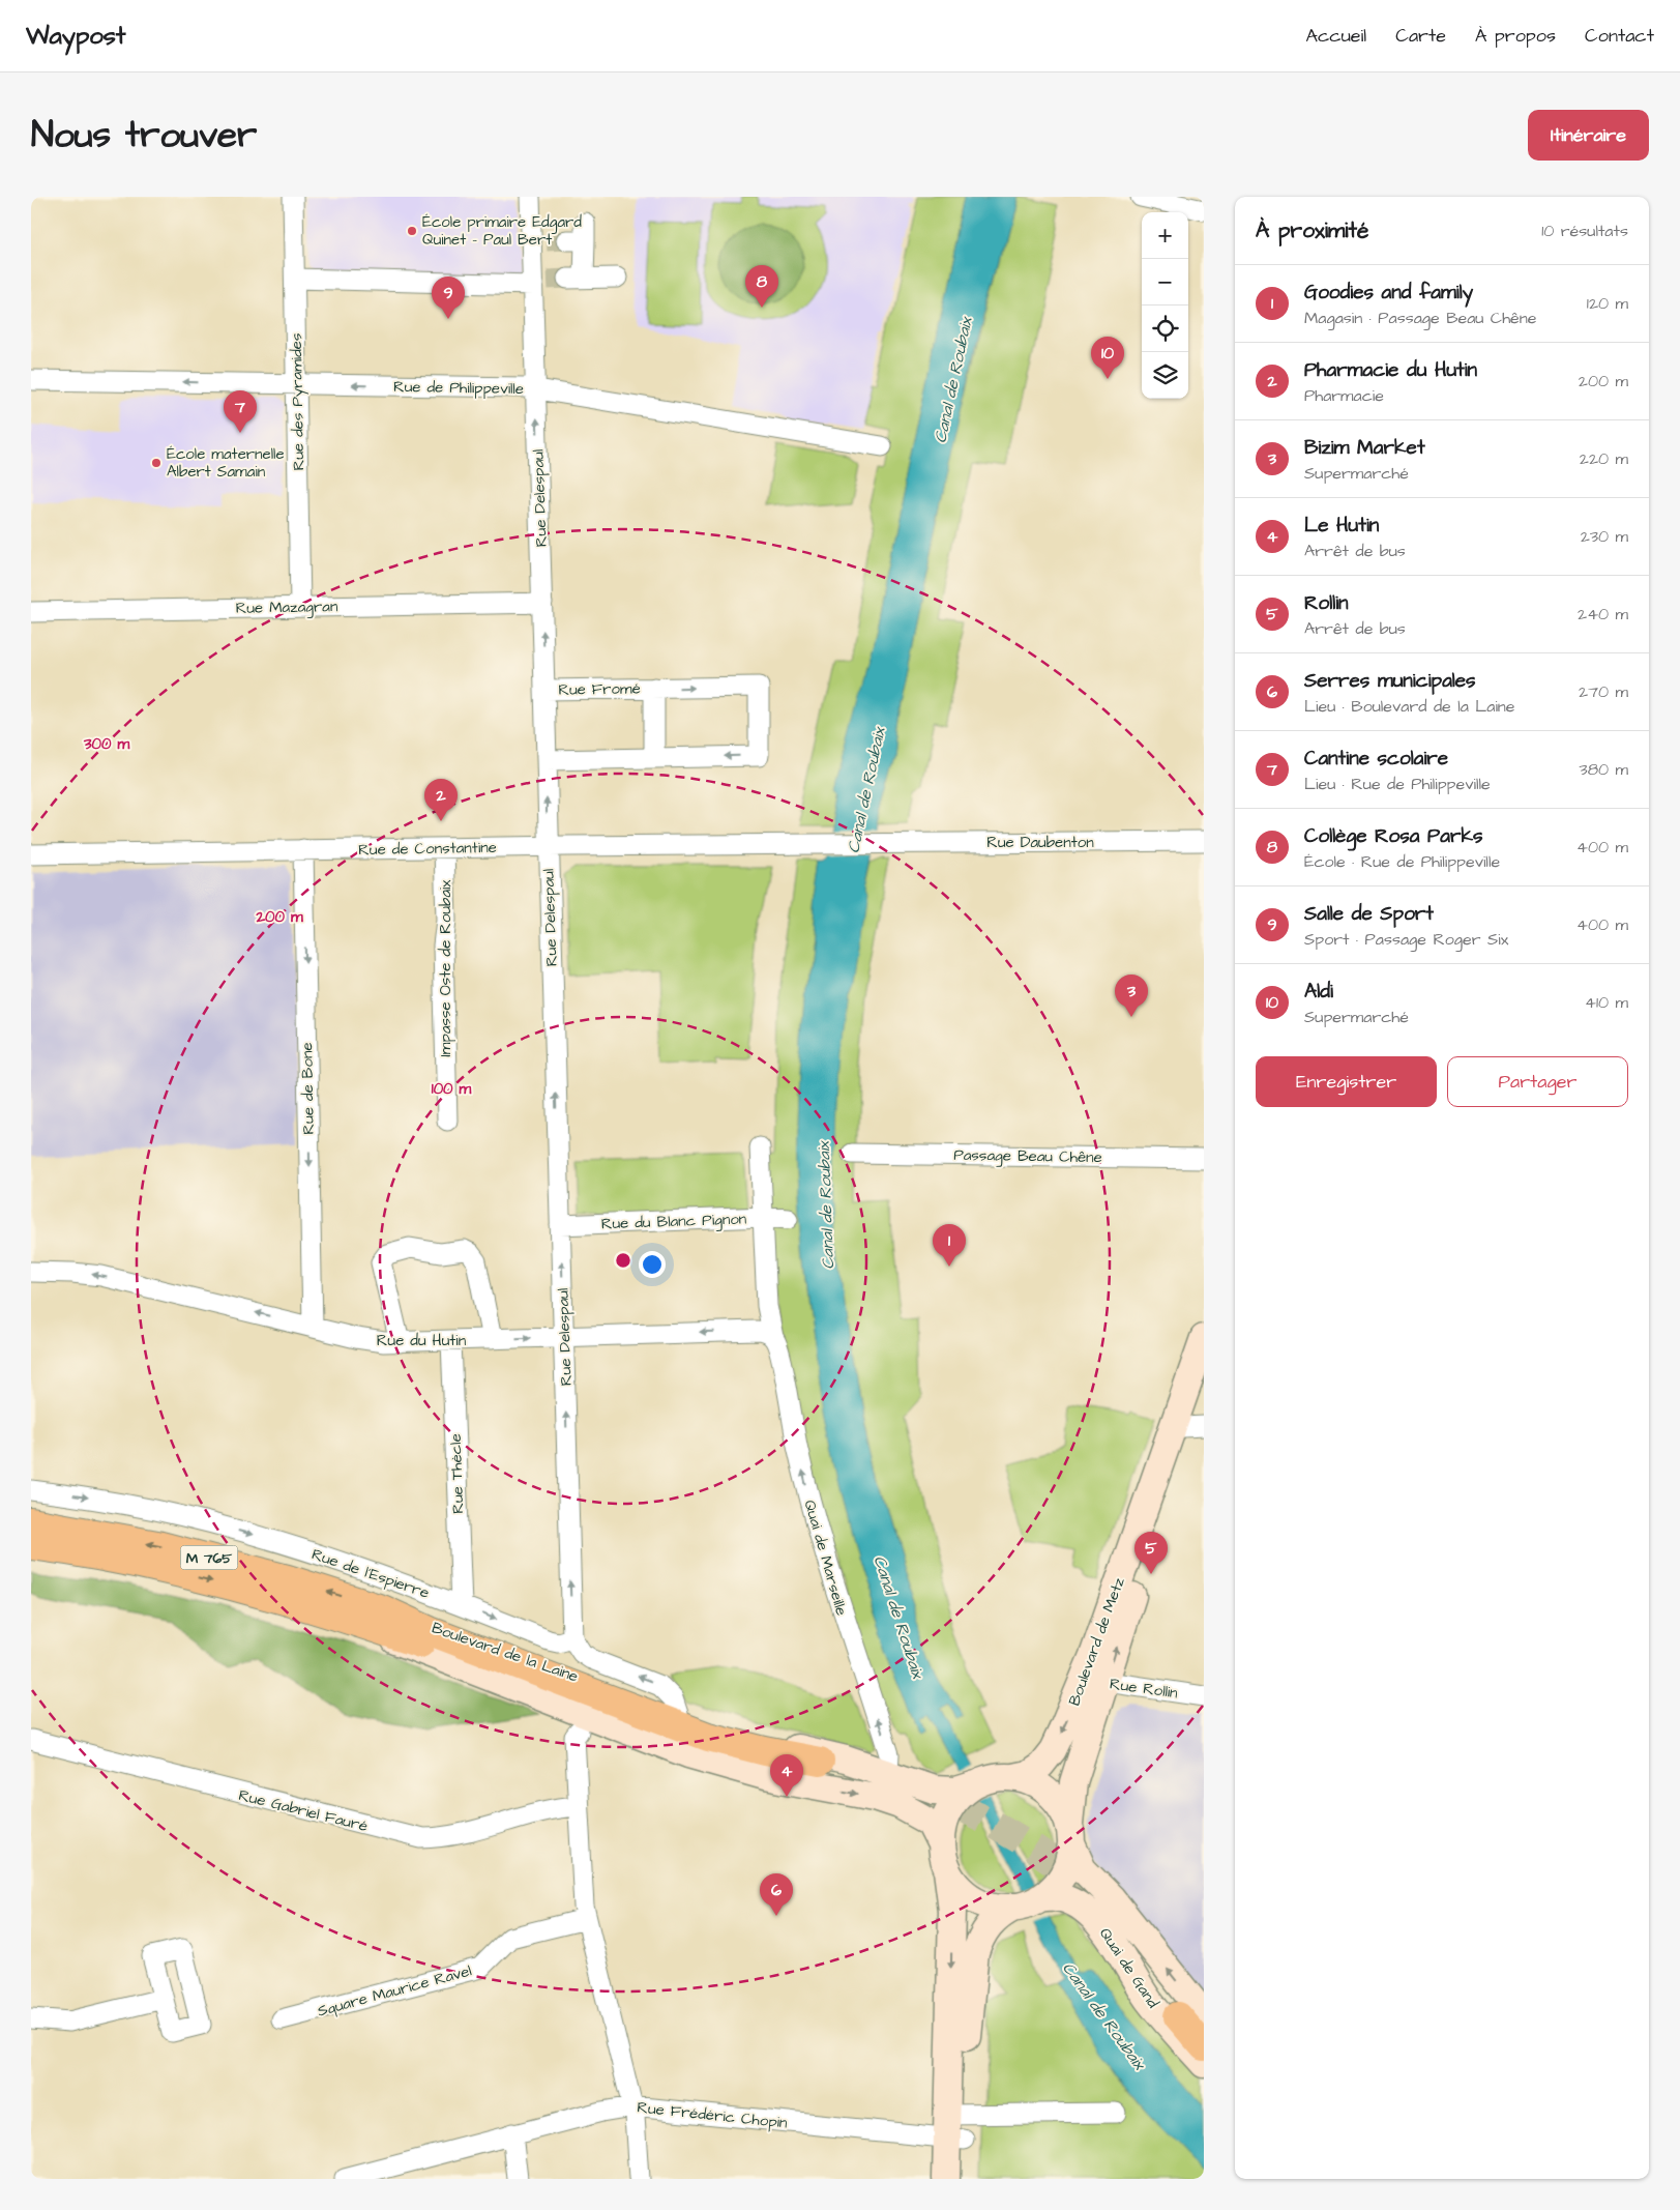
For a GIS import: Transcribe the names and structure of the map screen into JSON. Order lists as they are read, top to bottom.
{
  "streets": {
    "main road": [
      "M 765",
      "Boulevard de Metz",
      "Boulevard de la Laine",
      "Quai de Gand"
    ],
    "street": [
      "Rue de Philippeville",
      "Rue des Pyramides",
      "Rue Delespaul",
      "Rue Mazagran",
      "Rue Fromé",
      "Rue Daubenton",
      "Rue de Constantine",
      "Impasse Oste de Roubaix",
      "Rue de Bone",
      "Passage Beau Chêne",
      "Rue du Blanc Pignon",
      "Rue du Hutin",
      "Rue Thècle",
      "Quai de Marseille",
      "Rue de l'Espierre",
      "Rue Rollin",
      "Rue Gabriel Fauré",
      "Square Maurice Ravel",
      "Rue Frédéric Chopin"
    ]
  },
  "crossings": [
    ["Rue de Philippeville", "Rue des Pyramides"],
    ["Rue de Philippeville", "Rue Delespaul"],
    ["Rue des Pyramides", "Rue Mazagran"],
    ["Rue Delespaul", "Rue Mazagran"],
    ["Rue Delespaul", "Rue Fromé"],
    ["Rue Delespaul", "Rue de Constantine"],
    ["Rue Delespaul", "Rue du Blanc Pignon"],
    ["Rue Delespaul", "Rue du Hutin"],
    ["Rue Delespaul", "Rue de l'Espierre"],
    ["Rue Daubenton", "Rue de Constantine"],
    ["Rue de Constantine", "Impasse Oste de Roubaix"],
    ["Rue de Constantine", "Rue de Bone"],
    ["Rue de Bone", "Rue du Hutin"],
    ["Rue du Blanc Pignon", "Quai de Marseille"],
    ["Rue du Hutin", "Rue Thècle"],
    ["Rue du Hutin", "Quai de Marseille"],
    ["Rue Thècle", "Rue de l'Espierre"],
    ["Quai de Marseille", "Boulevard de la Laine"],
    ["Boulevard de Metz", "Boulevard de la Laine"],
    ["Boulevard de Metz", "Rue Rollin"],
    ["Boulevard de Metz", "Quai de Gand"],
    ["Boulevard de la Laine", "Quai de Gand"]
  ],
  "one_way": [
    "Rue Delespaul",
    "Rue de Bone",
    "Quai de Marseille",
    "Rue de l'Espierre"
  ],
  "water": ["Canal de Roubaix"],
  "places": ["École primaire Edgard Quinet - Paul Bert", "École maternelle Albert Samain"],
  "page": {
    "header": "Waypost",
    "nav": [
      "Accueil",
      "Carte",
      "À propos",
      "Contact"
    ],
    "title": "Nous trouver",
    "buttons": [
      "Itinéraire",
      ["Enregistrer", "Partager"]
    ],
    "heading": ["À proximité", "10 résultats"],
    "map_buttons": ["+", "−"],
    "list": [
      {
        "mark": "1",
        "name": "Goodies and family",
        "note": "Magasin · Passage Beau Chêne",
        "value": "120 m"
      },
      {
        "mark": "2",
        "name": "Pharmacie du Hutin",
        "note": "Pharmacie",
        "value": "200 m"
      },
      {
        "mark": "3",
        "name": "Bizim Market",
        "note": "Supermarché",
        "value": "220 m"
      },
      {
        "mark": "4",
        "name": "Le Hutin",
        "note": "Arrêt de bus",
        "value": "230 m"
      },
      {
        "mark": "5",
        "name": "Rollin",
        "note": "Arrêt de bus",
        "value": "240 m"
      },
      {
        "mark": "6",
        "name": "Serres municipales",
        "note": "Lieu · Boulevard de la Laine",
        "value": "270 m"
      },
      {
        "mark": "7",
        "name": "Cantine scolaire",
        "note": "Lieu · Rue de Philippeville",
        "value": "380 m"
      },
      {
        "mark": "8",
        "name": "Collège Rosa Parks",
        "note": "École · Rue de Philippeville",
        "value": "400 m"
      },
      {
        "mark": "9",
        "name": "Salle de Sport",
        "note": "Sport · Passage Roger Six",
        "value": "400 m"
      },
      {
        "mark": "10",
        "name": "Aldi",
        "note": "Supermarché",
        "value": "410 m"
      }
    ],
    "pins": [
      "8",
      "9",
      "10",
      "7",
      "2",
      "3",
      "1",
      "5",
      "4",
      "6"
    ]
  },
  "rings": ["300 m", "200 m", "100 m"]
}
